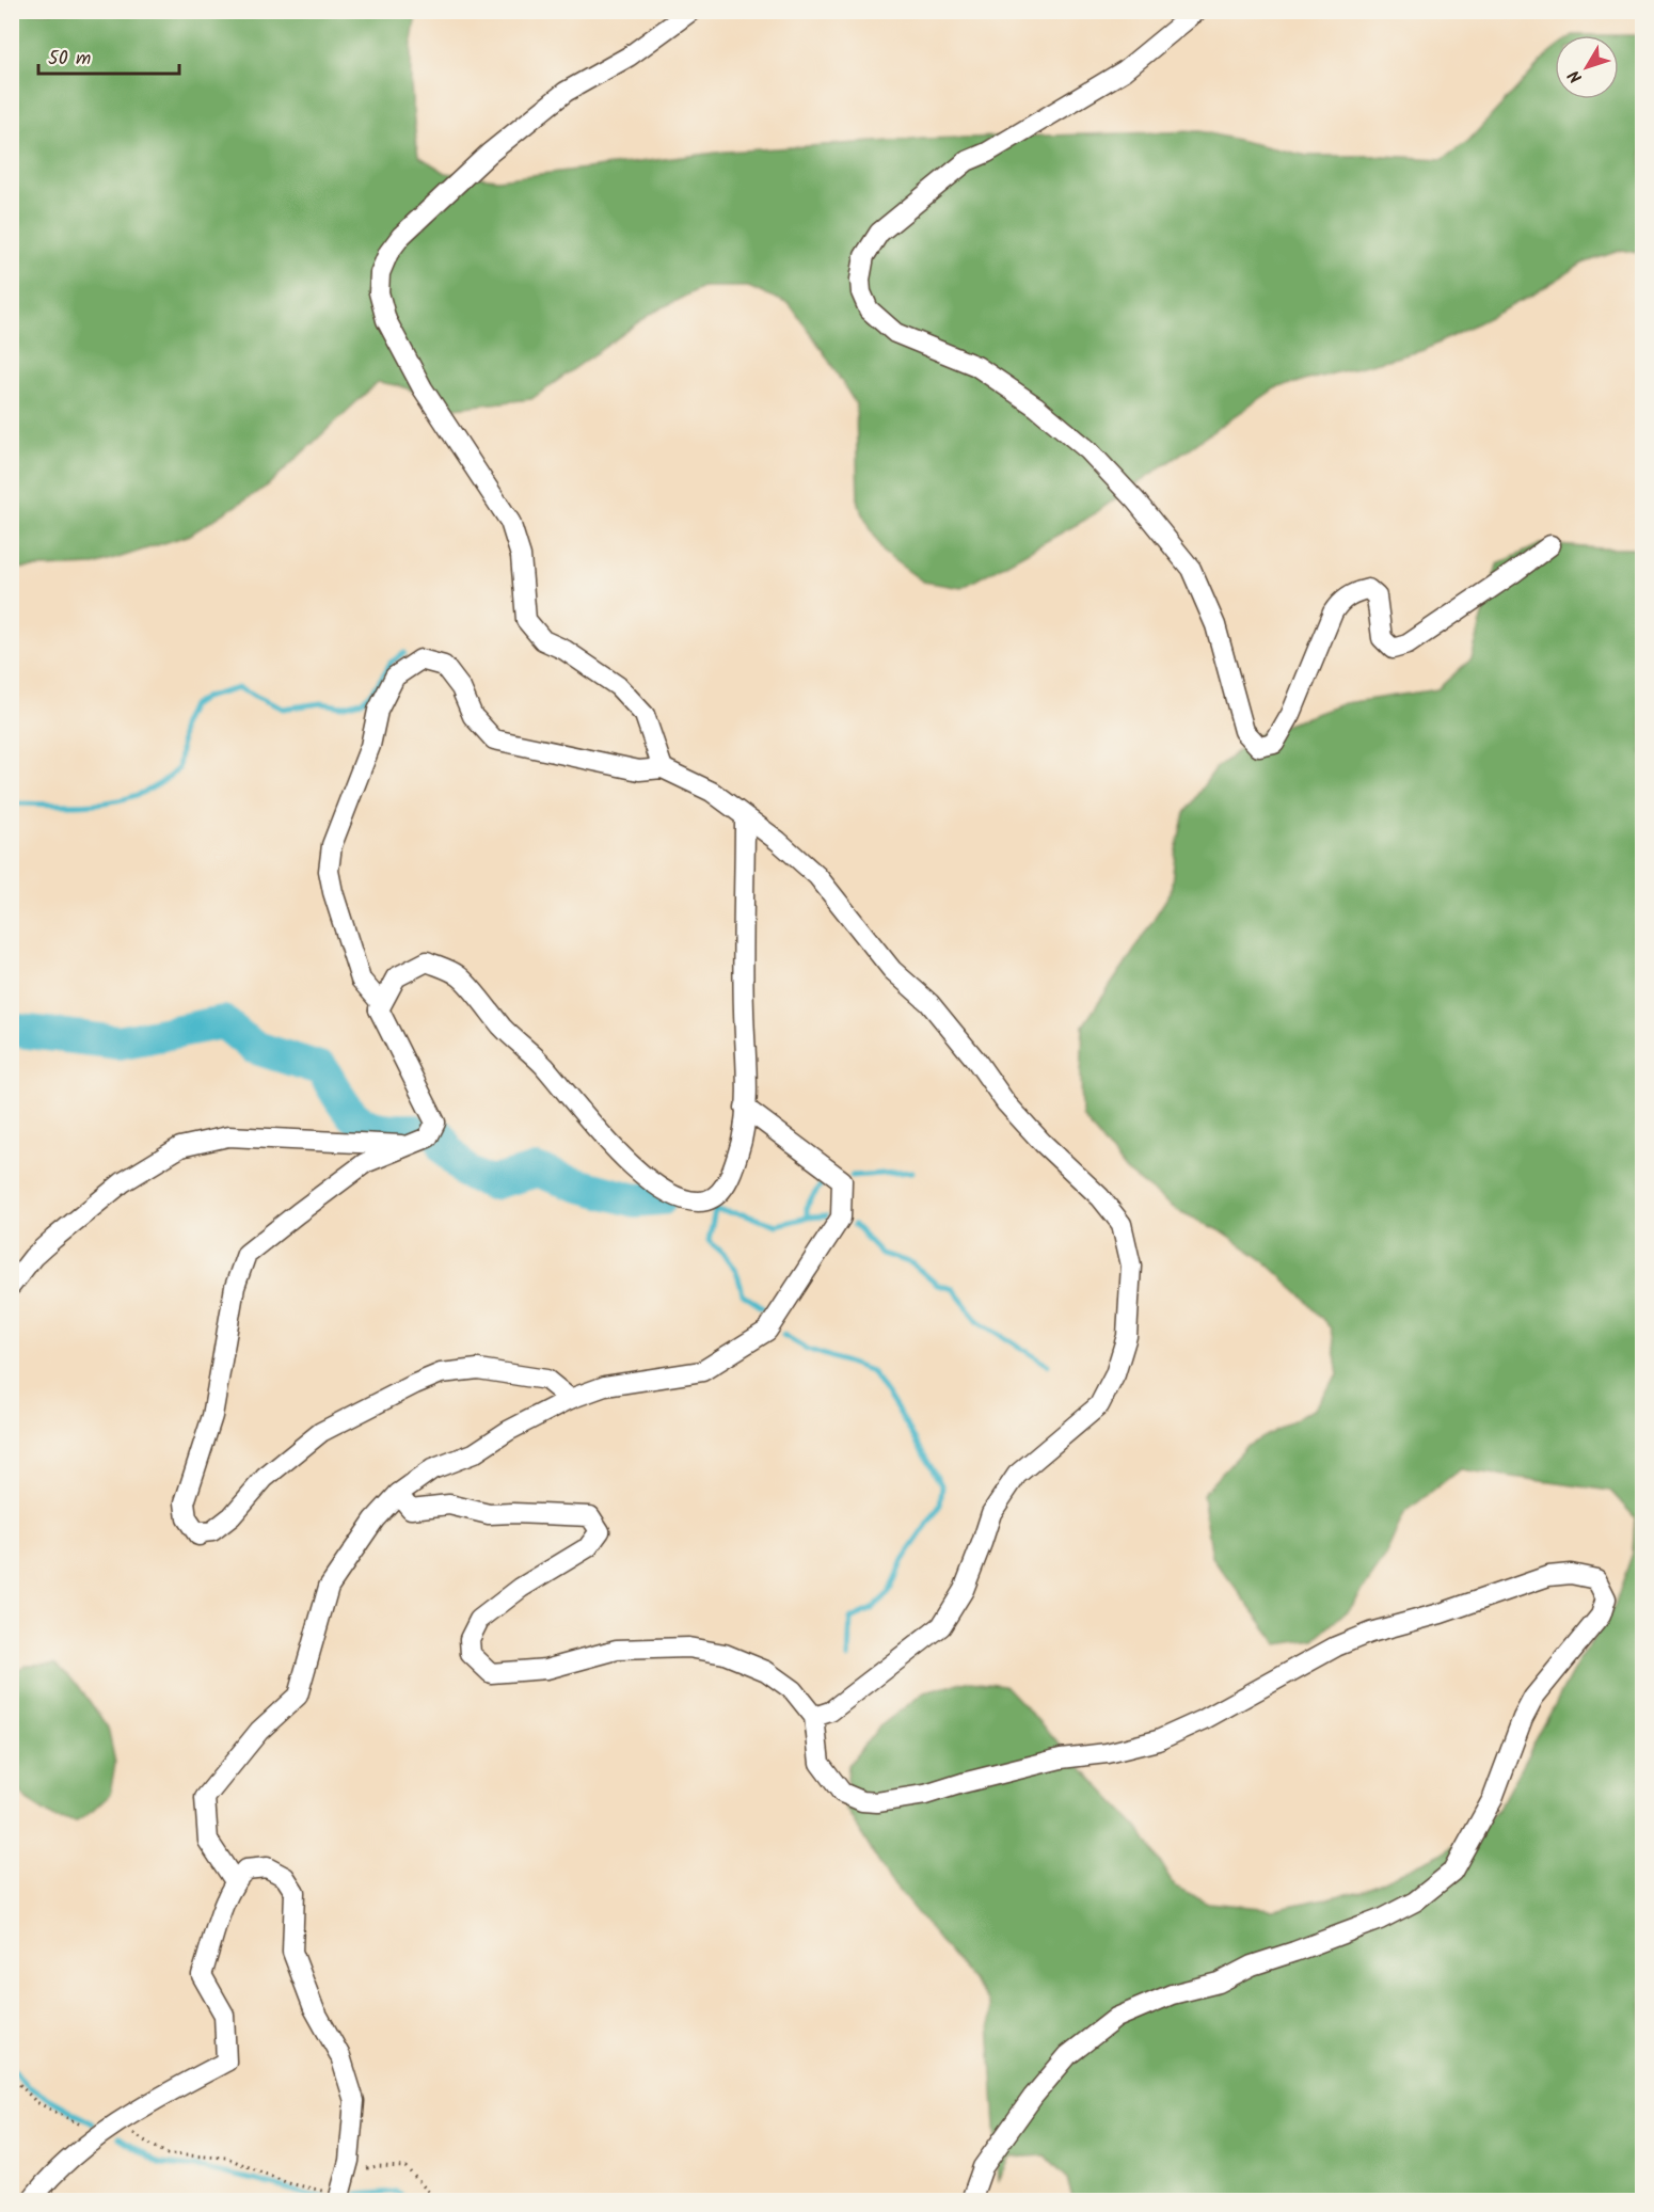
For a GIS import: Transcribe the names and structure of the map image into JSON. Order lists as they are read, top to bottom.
{
  "scale_bar": "50 m",
  "north": "bottom left"
}
